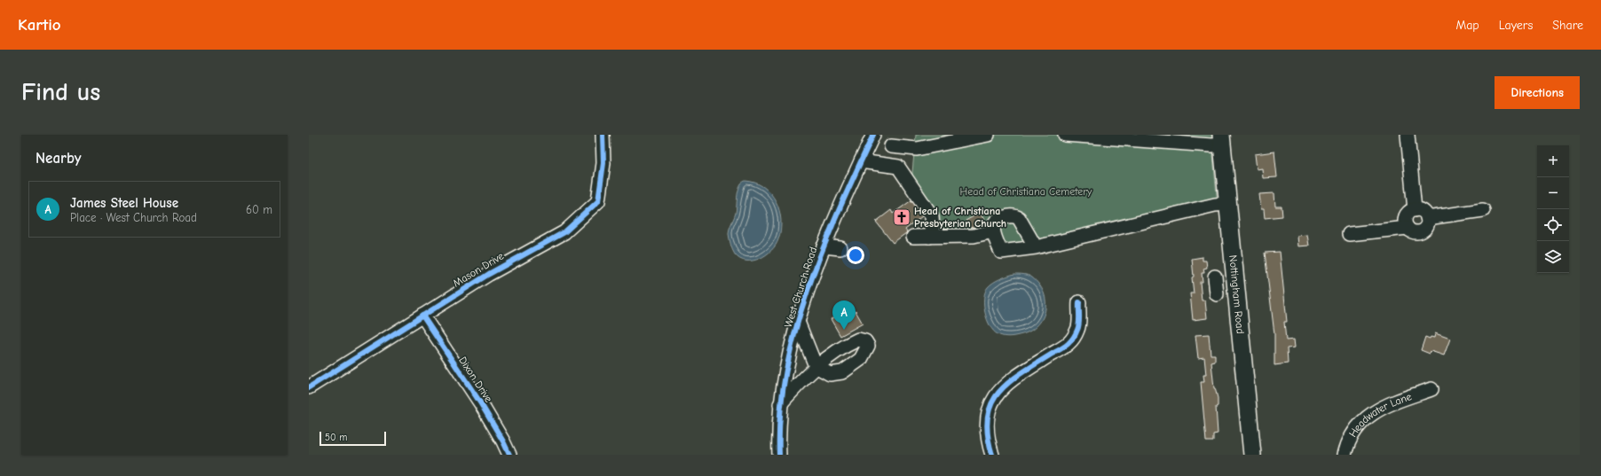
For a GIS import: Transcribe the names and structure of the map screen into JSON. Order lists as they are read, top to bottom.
{
  "streets": {
    "main road": ["Nottingham Road"],
    "street": [
      "Mason Drive",
      "West Church Road",
      "Dixon Drive",
      "Headwater Lane"
    ]
  },
  "crossings": [
    ["Mason Drive", "Dixon Drive"]
  ],
  "parks": ["Head of Christiana Cemetery"],
  "places": {
    "church": ["Head of Christiana Presbyterian Church"]
  },
  "scale_bar": "50 m",
  "page": {
    "header": "Kartio",
    "nav": ["Map", "Layers", "Share"],
    "buttons": "Directions",
    "title": "Find us",
    "heading": "Nearby",
    "map_buttons": ["+", "−"],
    "list": [
      {
        "mark": "A",
        "name": "James Steel House",
        "note": "Place · West Church Road",
        "value": "60 m"
      }
    ],
    "pins": "A",
    "scale": "50 m"
  }
}
